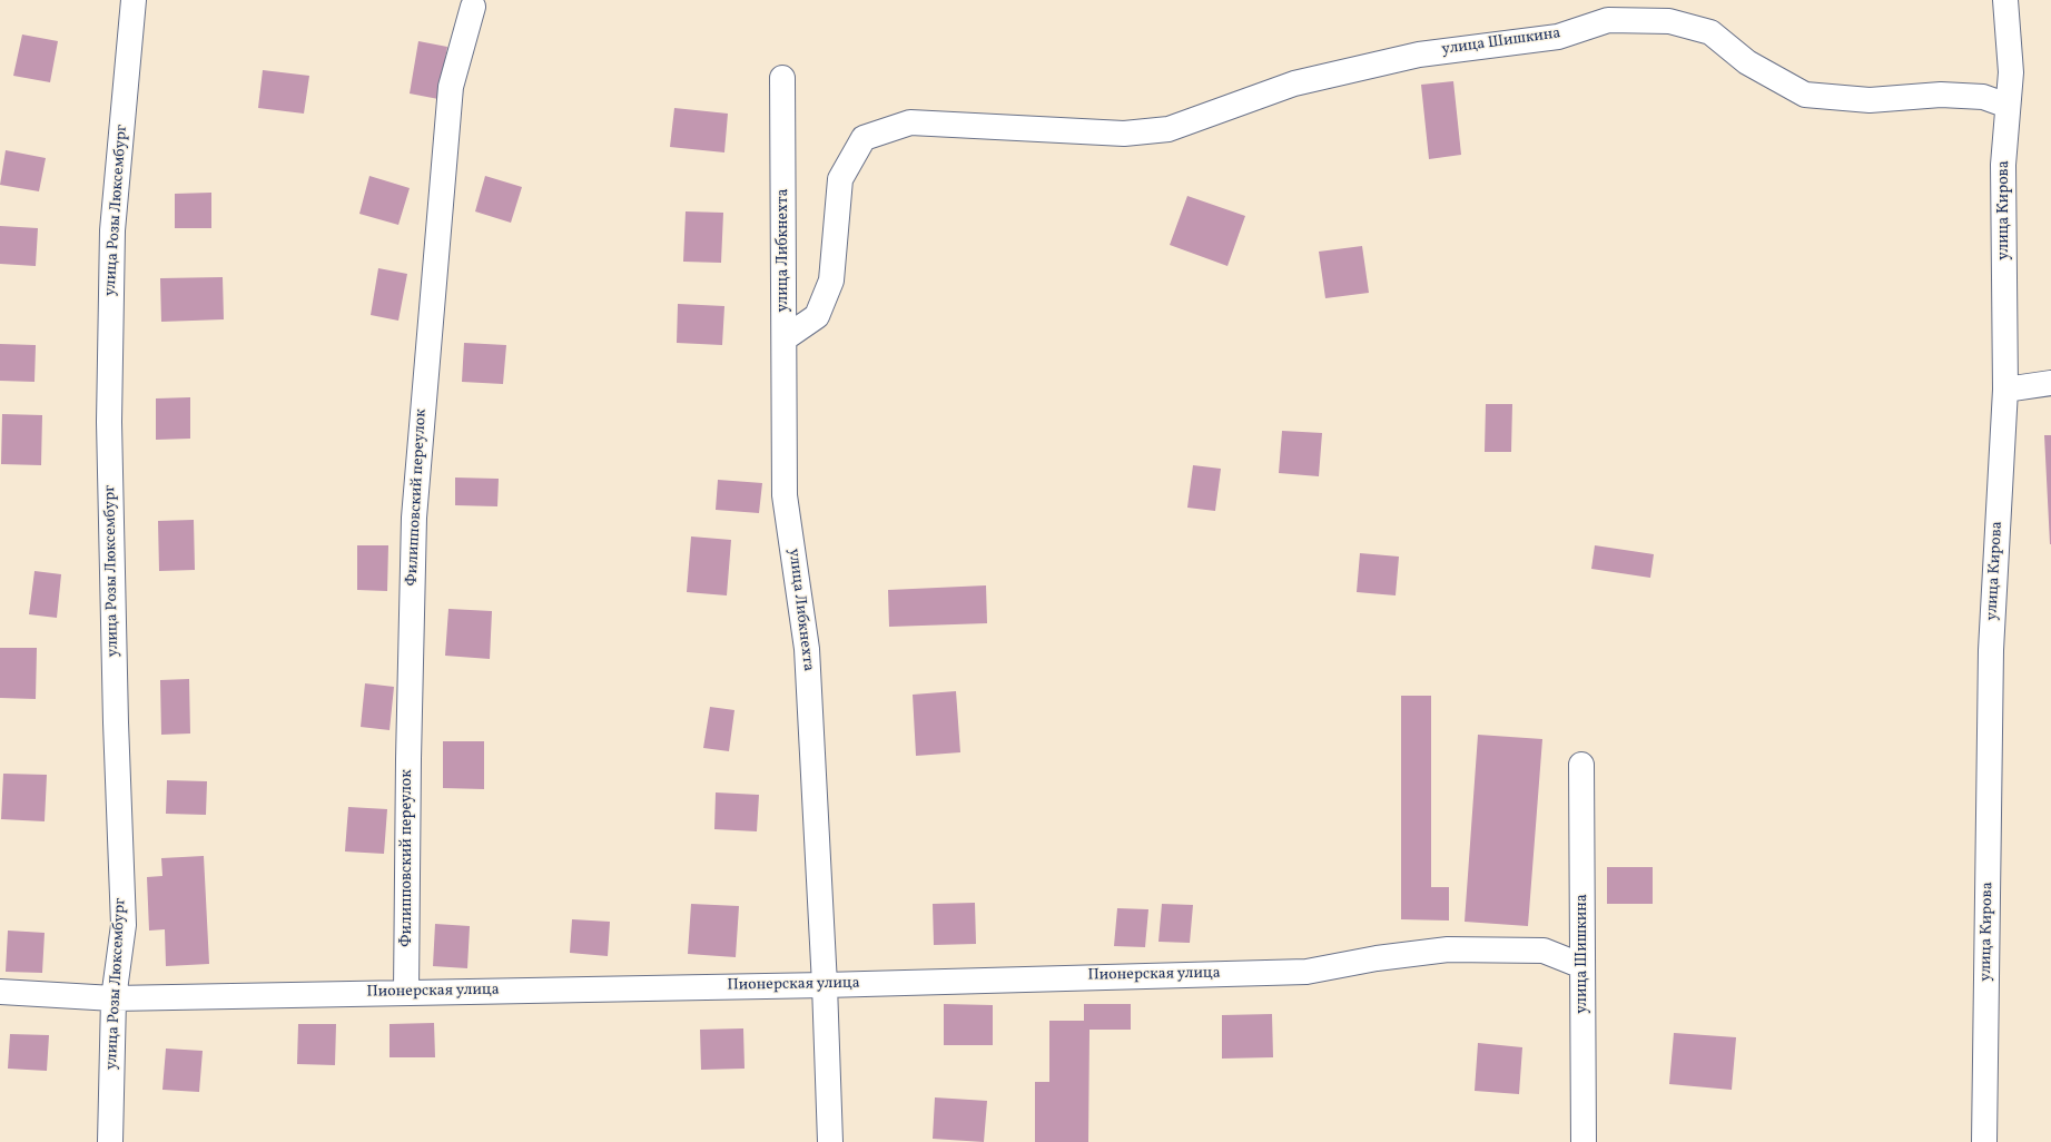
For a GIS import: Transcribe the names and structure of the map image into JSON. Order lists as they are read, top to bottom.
{
  "streets": {
    "street": [
      "улица Шишкина",
      "улица Розы Люксембург",
      "улица Кирова",
      "улица Либкнехта",
      "Филипповский переулок",
      "Пионерская улица"
    ]
  },
  "crossings": [
    ["улица Шишкина", "улица Кирова"],
    ["улица Шишкина", "улица Либкнехта"],
    ["улица Шишкина", "Пионерская улица"],
    ["улица Розы Люксембург", "Пионерская улица"],
    ["улица Либкнехта", "Пионерская улица"],
    ["Филипповский переулок", "Пионерская улица"]
  ]
}
